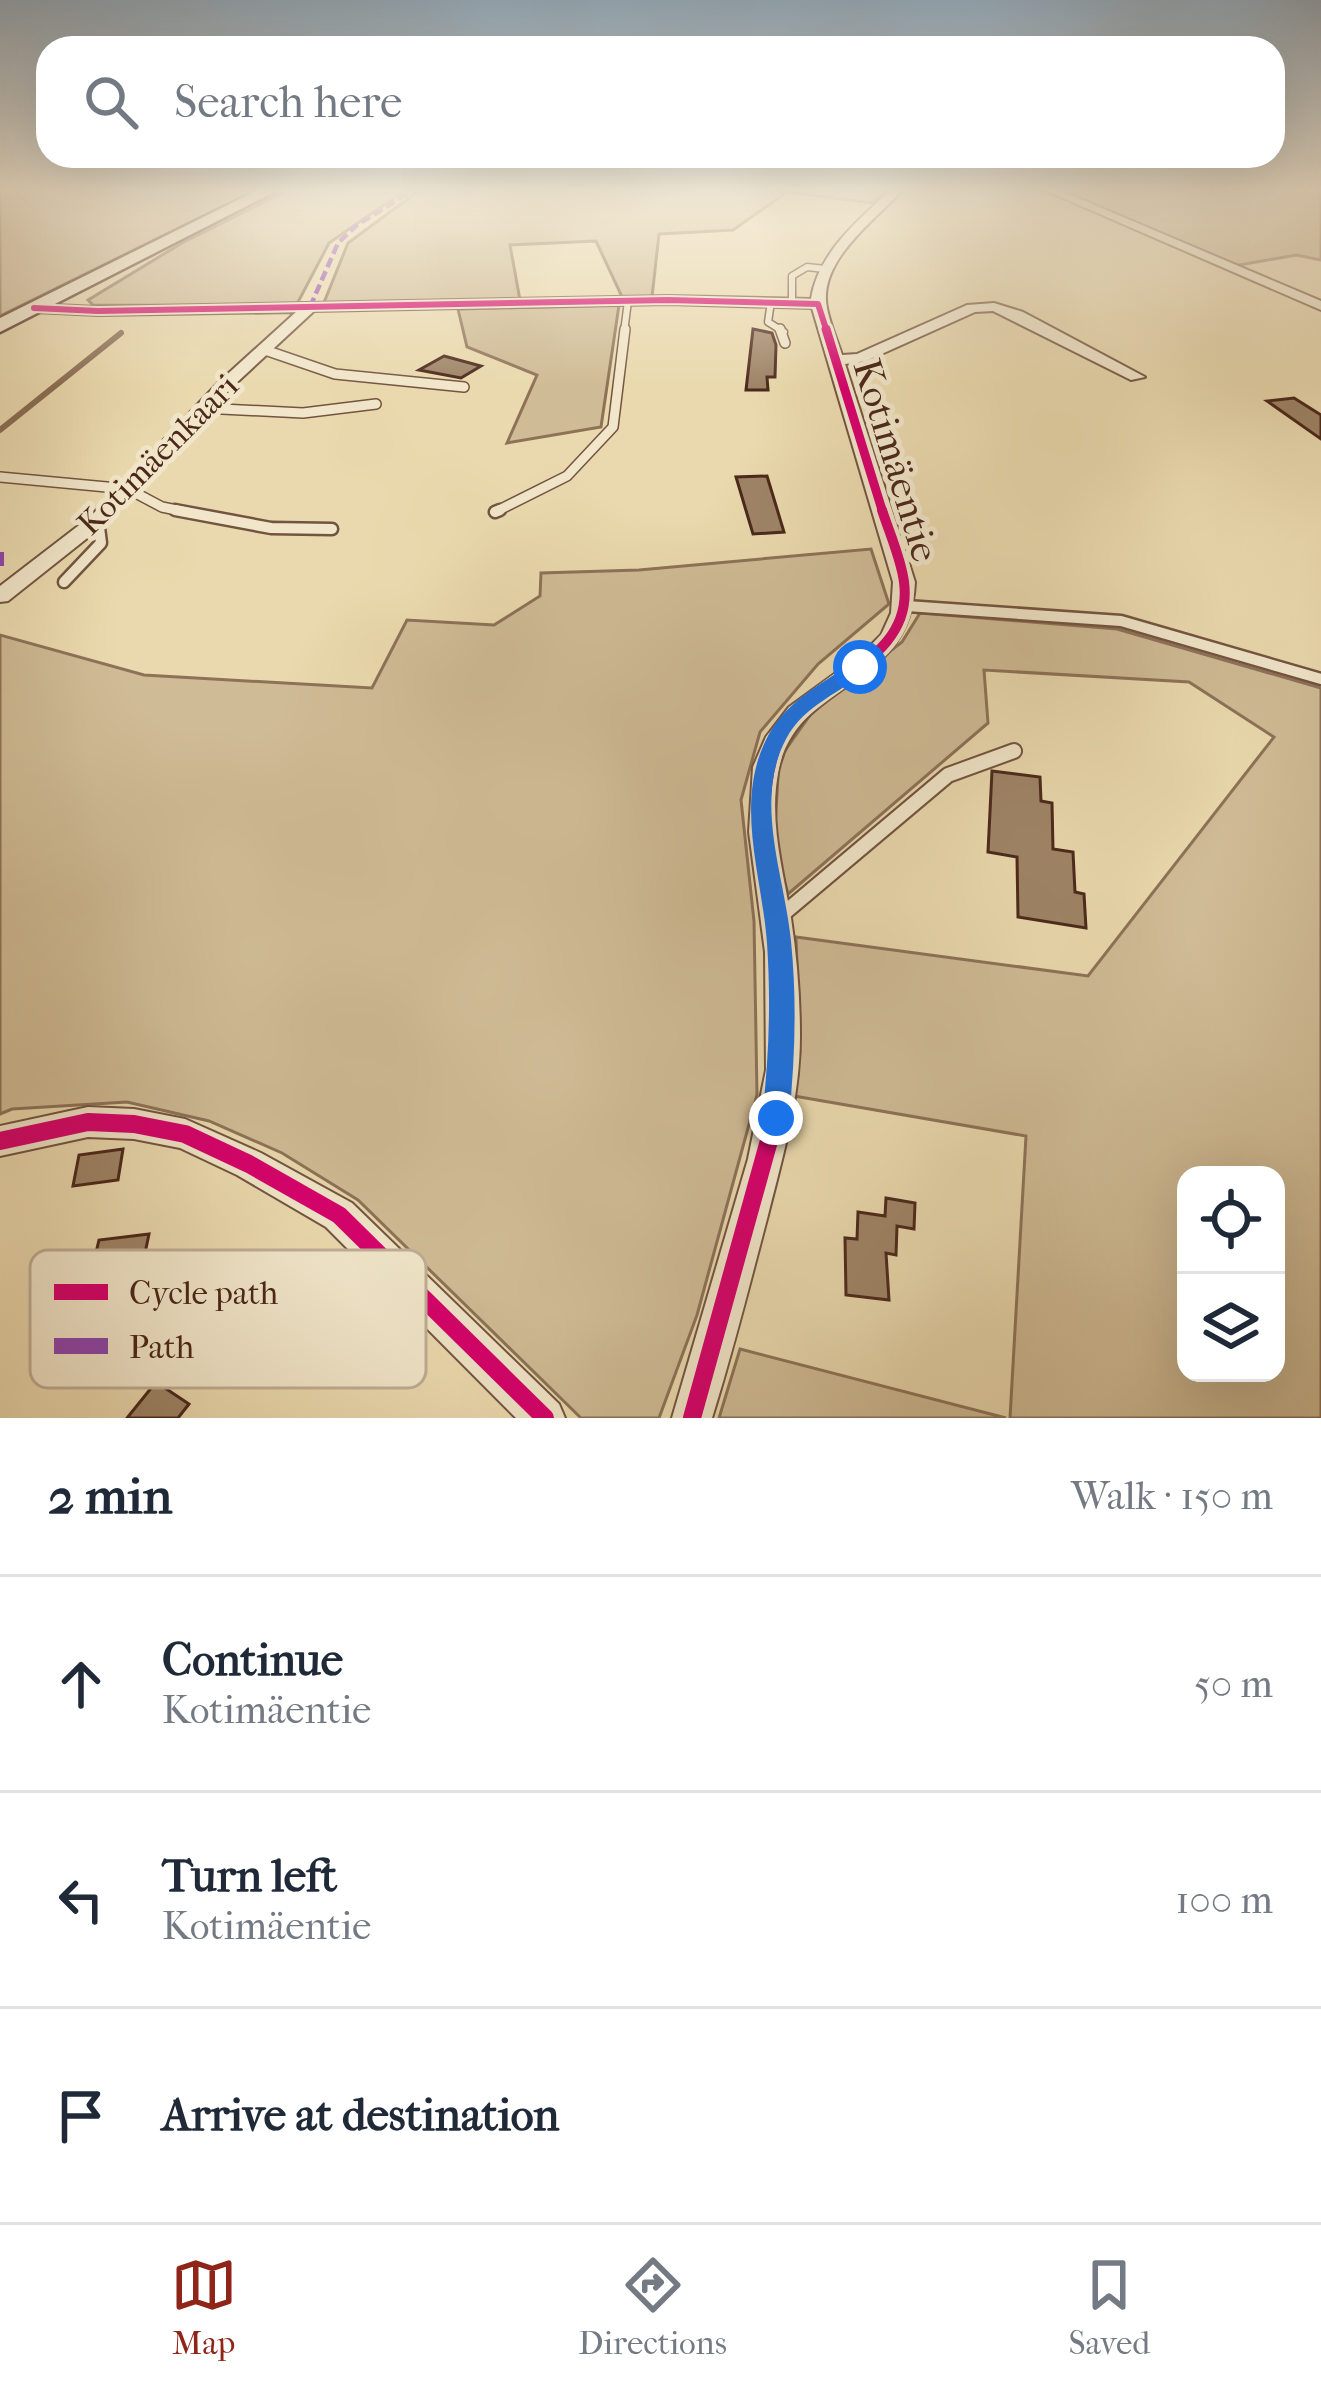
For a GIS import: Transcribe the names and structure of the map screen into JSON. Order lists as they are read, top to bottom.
{
  "streets": {
    "street": ["Kotimäenkaari", "Kotimäentie"]
  },
  "legend": ["Cycle path", "Path"],
  "page": {
    "search": "Search here",
    "heading": ["2 min", "Walk · 150 m"],
    "list": [
      ["Continue", "Kotimäentie", "50 m"],
      ["Turn left", "Kotimäentie", "100 m"],
      "Arrive at destination"
    ],
    "nav": ["Map", "Directions", "Saved"]
  }
}
